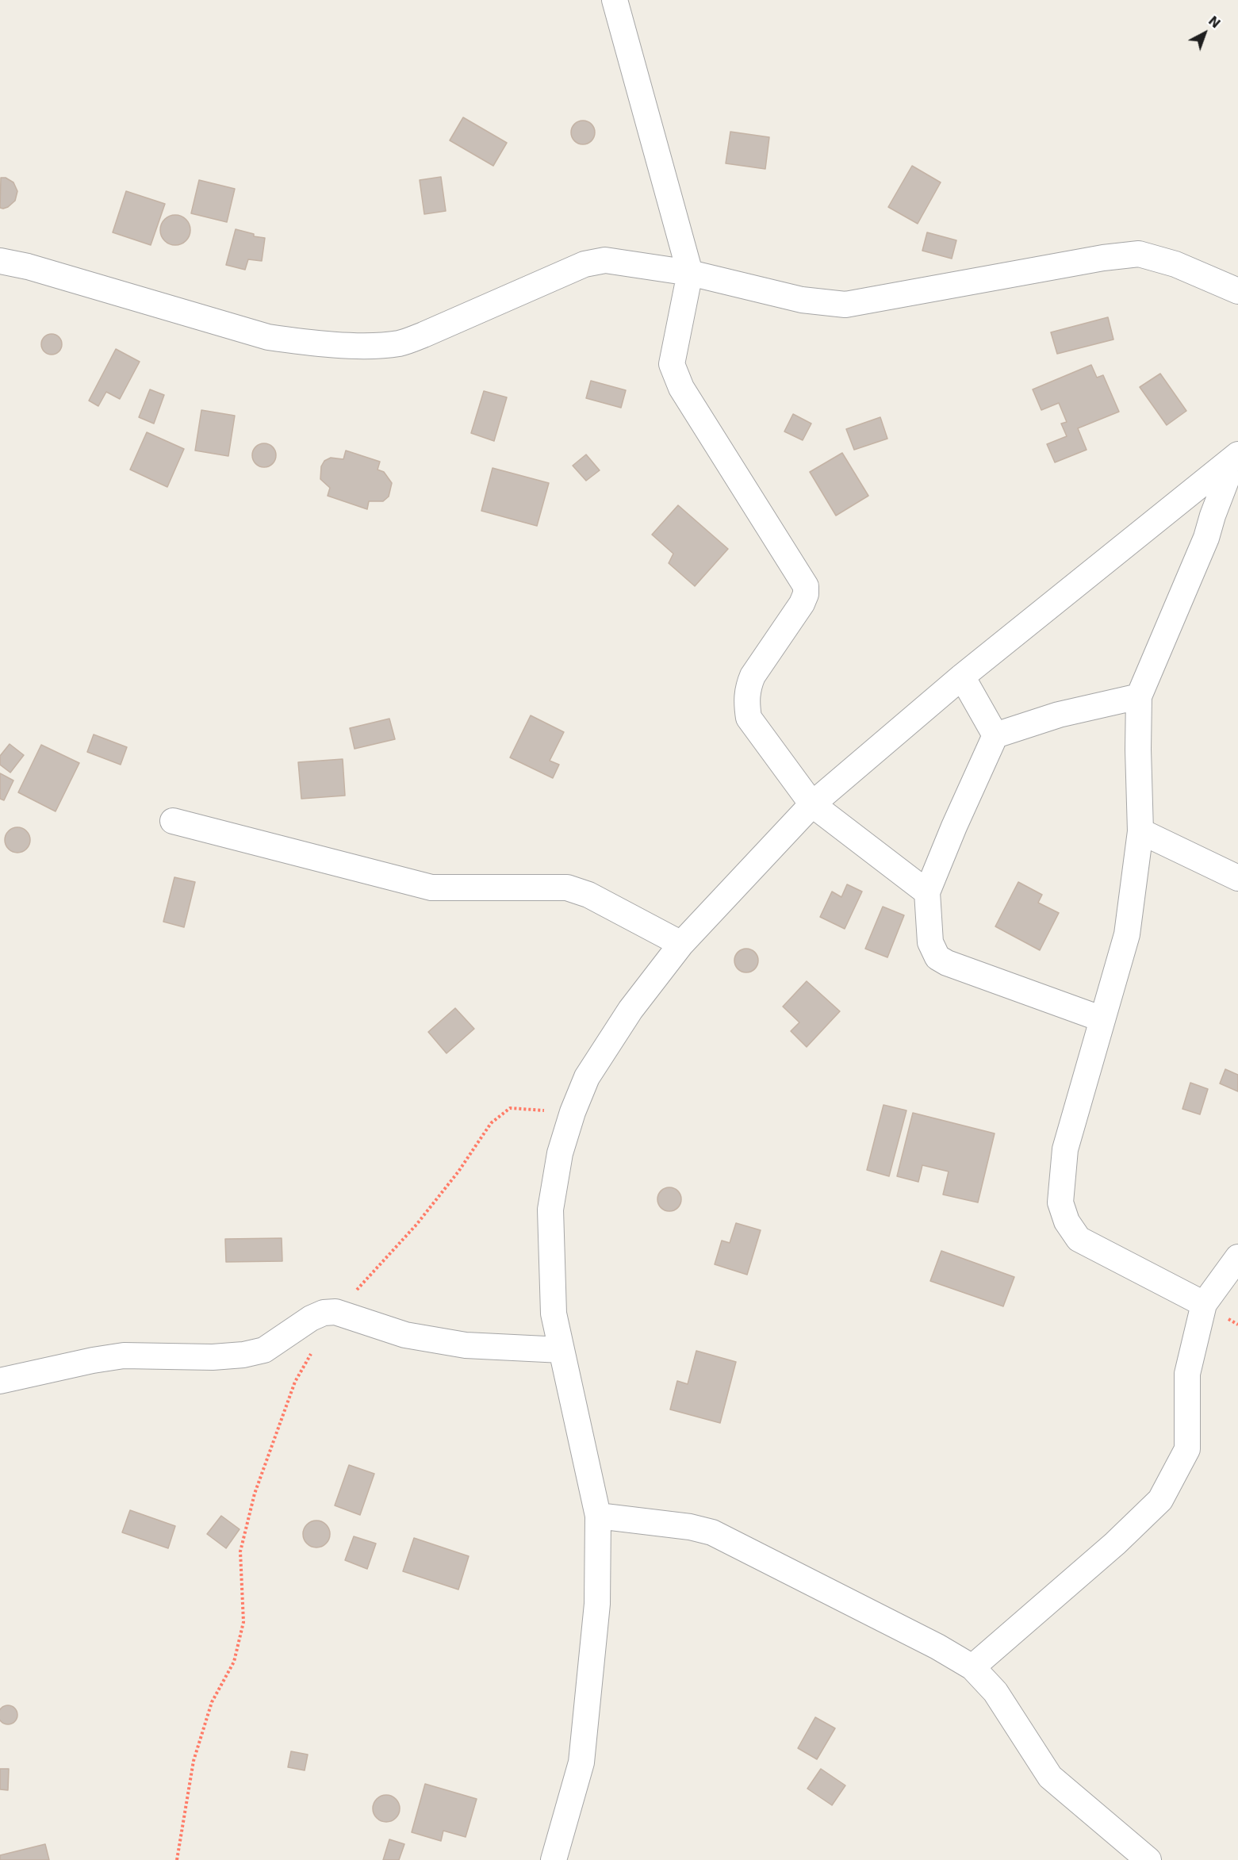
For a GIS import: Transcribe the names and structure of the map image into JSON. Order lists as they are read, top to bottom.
{
  "north": "top right"
}
